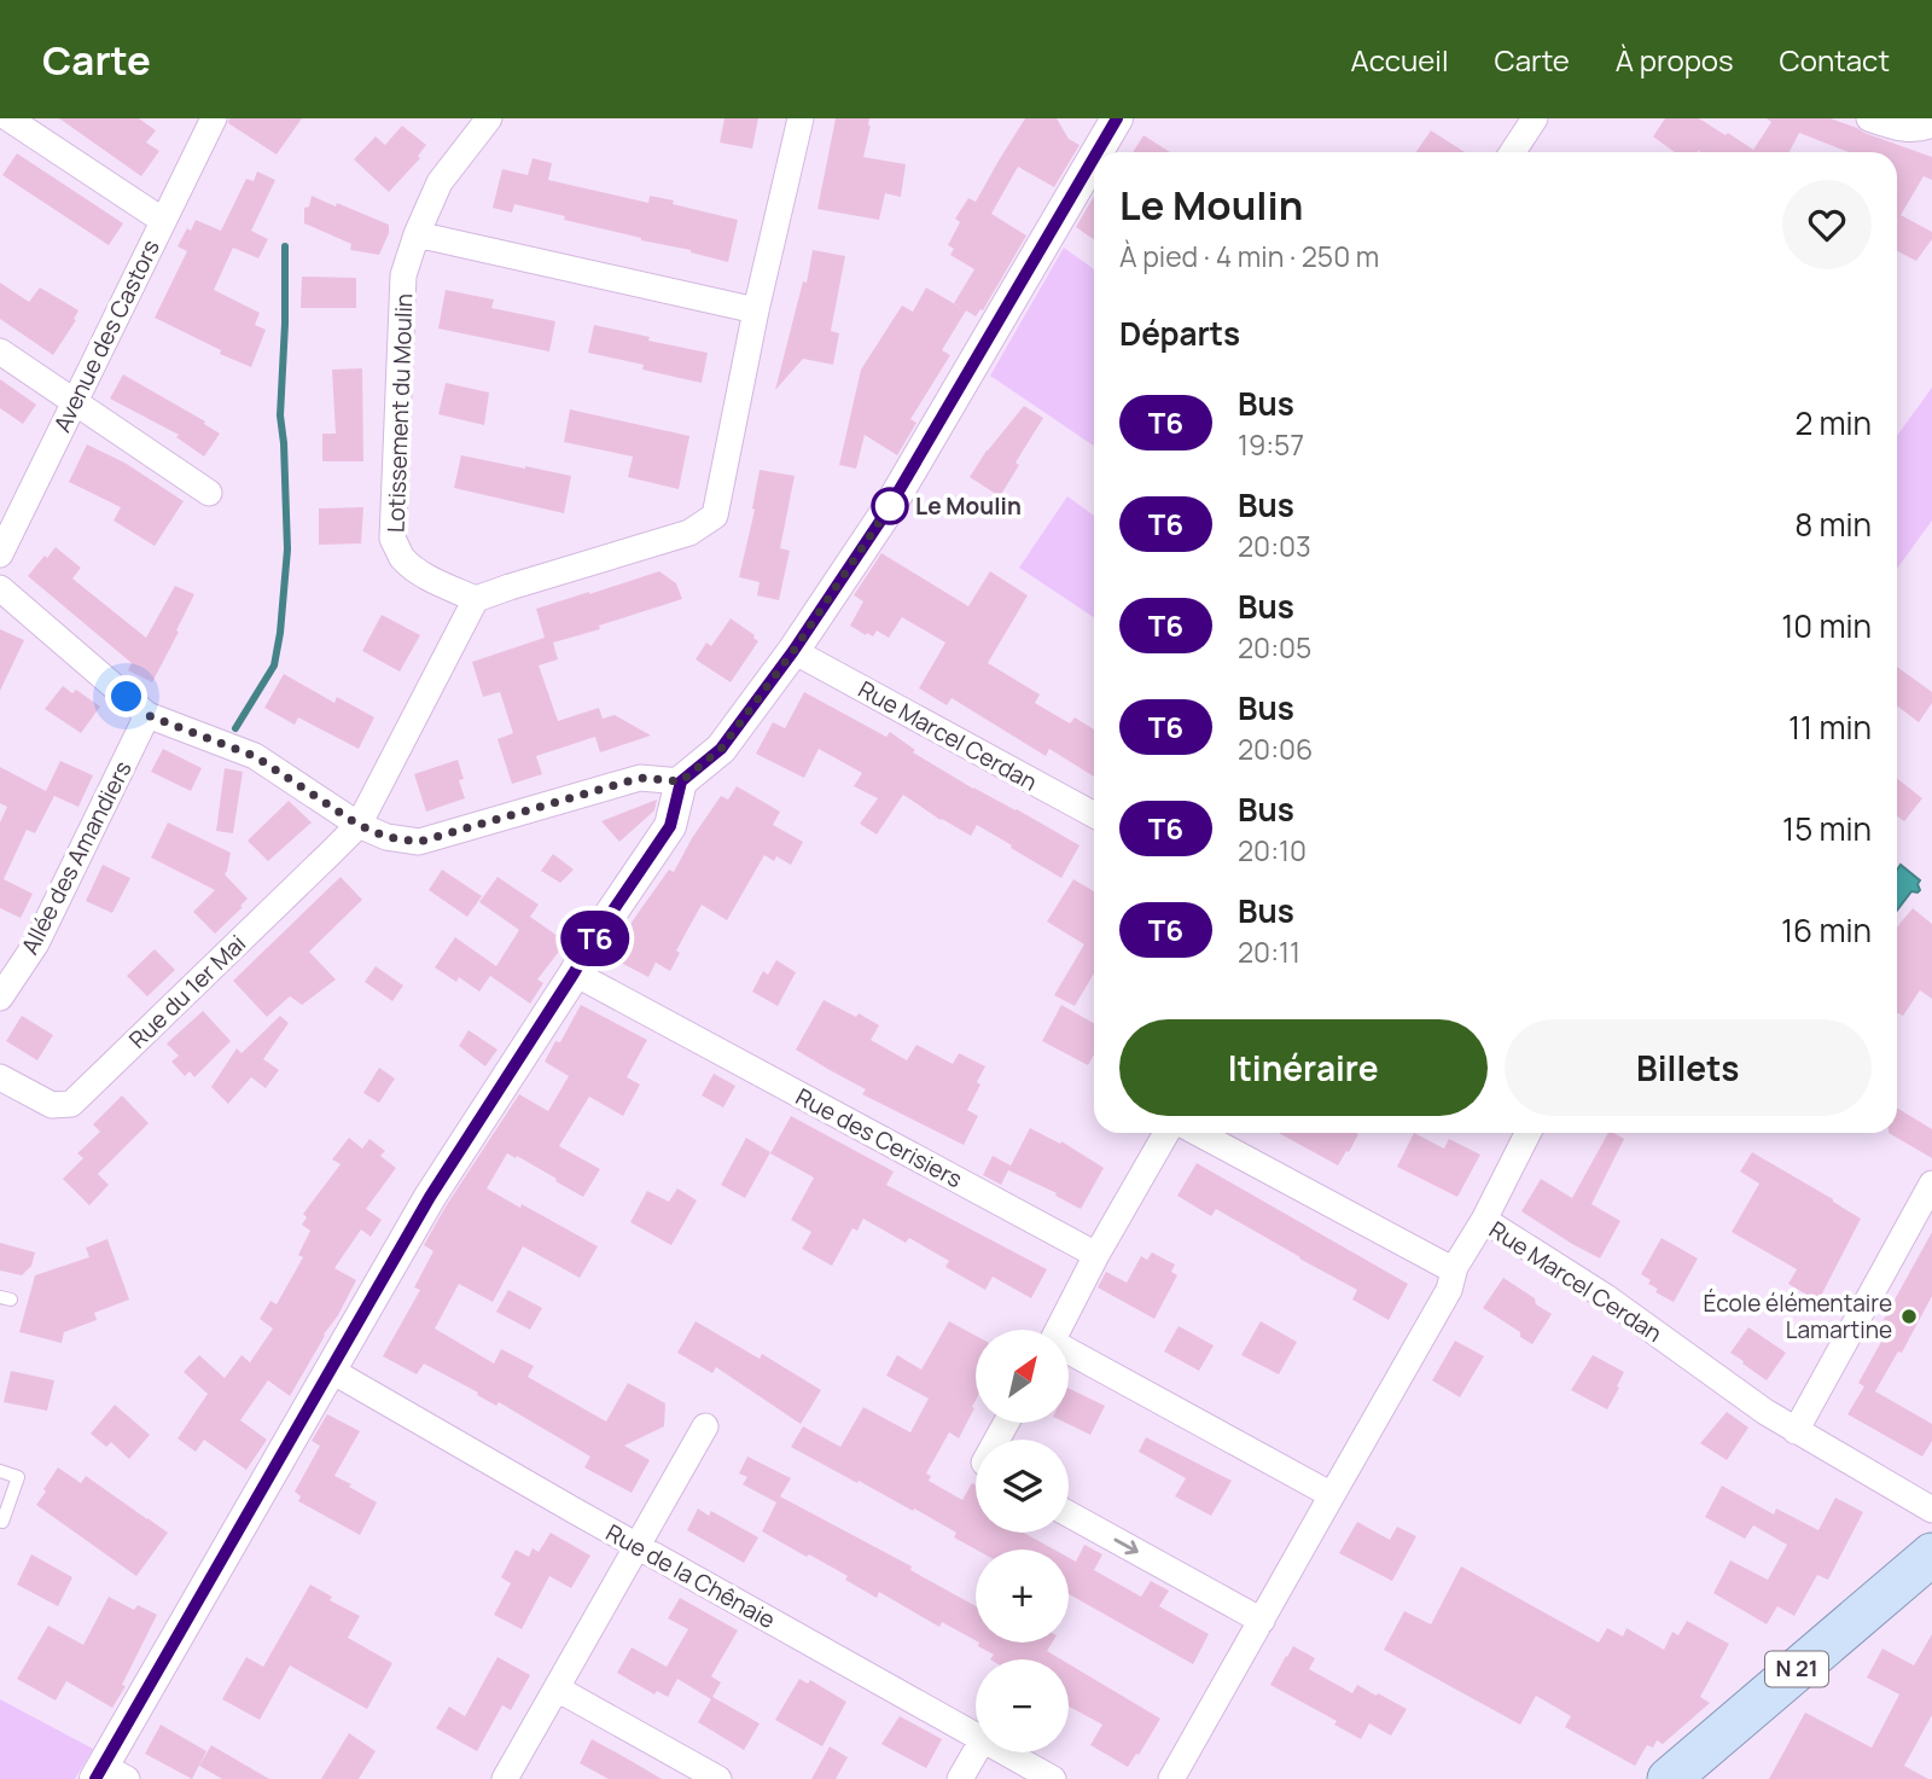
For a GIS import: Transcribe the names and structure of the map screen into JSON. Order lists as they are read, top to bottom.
{
  "streets": {
    "main road": ["N 21"],
    "street": [
      "Avenue des Castors",
      "Lotissement du Moulin",
      "Rue Marcel Cerdan",
      "Allée des Amandiers",
      "Rue du 1er Mai",
      "Rue des Cerisiers",
      "Rue de la Chênaie"
    ]
  },
  "places": ["Le Moulin", "École élémentaire Lamartine"],
  "lines": ["bus line T6"],
  "north": "top right",
  "page": {
    "header": "Carte",
    "nav": [
      "Accueil",
      "Carte",
      "À propos",
      "Contact"
    ],
    "on_map": "T6",
    "heading": [
      ["Le Moulin", "À pied · 4 min · 250 m"],
      "Départs"
    ],
    "list": [
      {
        "mark": "T6",
        "name": "Bus",
        "note": "19:57",
        "value": "2 min"
      },
      {
        "mark": "T6",
        "name": "Bus",
        "note": "20:03",
        "value": "8 min"
      },
      {
        "mark": "T6",
        "name": "Bus",
        "note": "20:05",
        "value": "10 min"
      },
      {
        "mark": "T6",
        "name": "Bus",
        "note": "20:06",
        "value": "11 min"
      },
      {
        "mark": "T6",
        "name": "Bus",
        "note": "20:10",
        "value": "15 min"
      },
      {
        "mark": "T6",
        "name": "Bus",
        "note": "20:11",
        "value": "16 min"
      }
    ],
    "buttons": ["Itinéraire", "Billets"],
    "map_buttons": ["+", "−"]
  }
}
